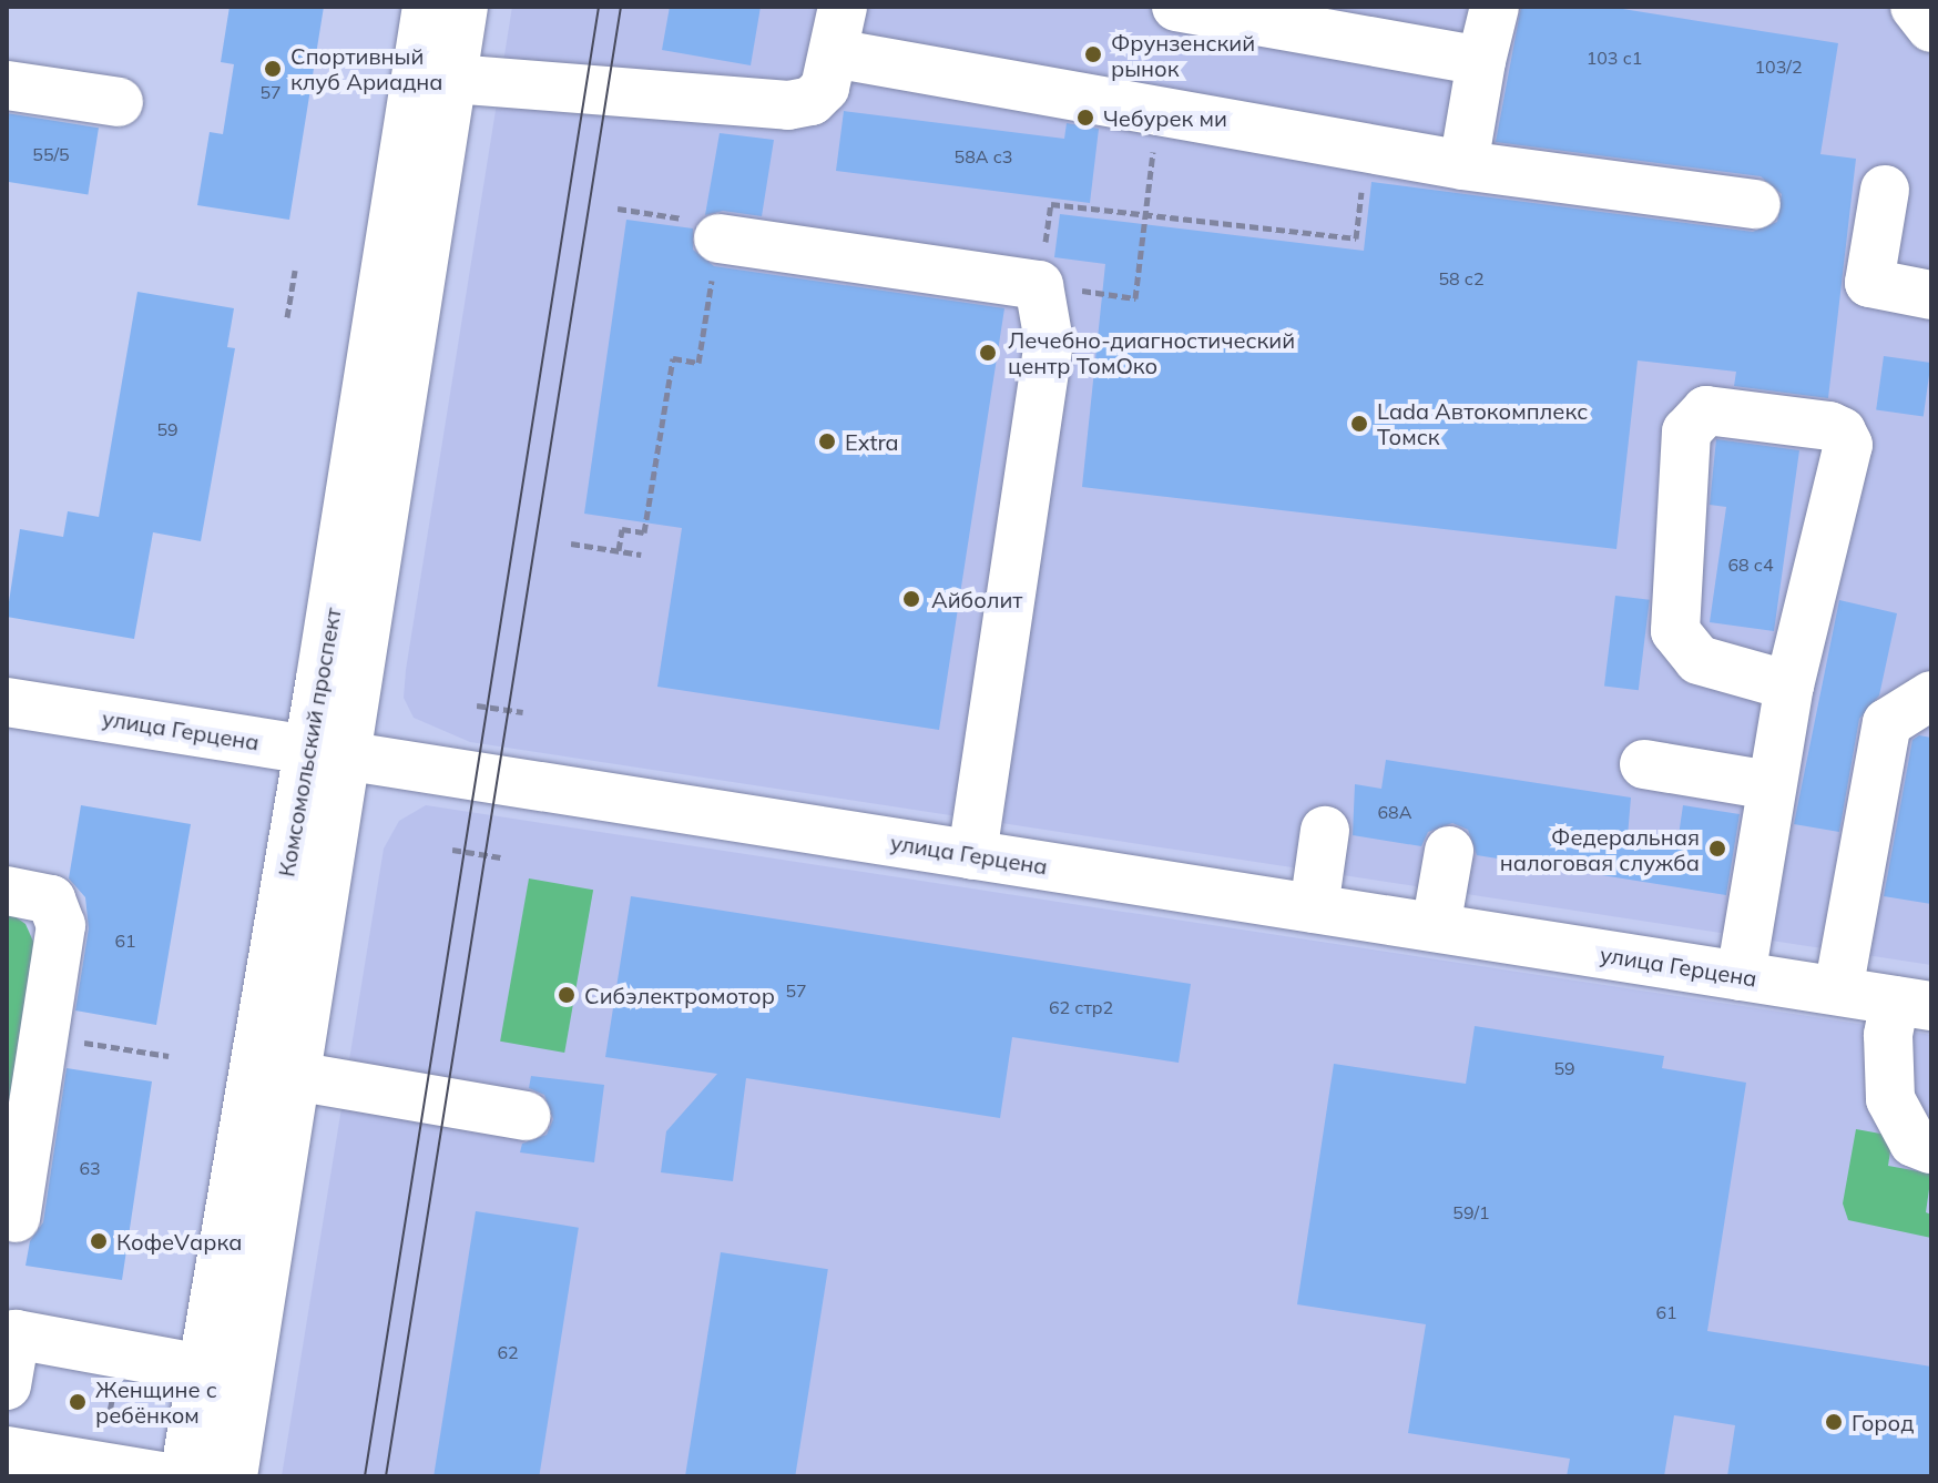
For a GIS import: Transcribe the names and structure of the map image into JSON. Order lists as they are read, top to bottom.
{
  "streets": {
    "main road": ["улица Герцена", "Комсомольский проспект"]
  },
  "crossings": [
    ["улица Герцена", "Комсомольский проспект"]
  ],
  "places": [
    "Фрунзенский рынок",
    "Спортивный клуб Ариадна",
    "Чебурек ми",
    "Лечебно-диагностический центр ТомОко",
    "Lada Автокомплекс Томск",
    "Extra",
    "Айболит",
    "Федеральная налоговая служба",
    "Сибэлектромотор",
    "КофеVарка",
    "Женщине с ребёнком",
    "Город"
  ],
  "house_numbers": [
    "103 с1",
    "103/2",
    "57",
    "55/5",
    "58А с3",
    "58 с2",
    "59",
    "68 с4",
    "68А",
    "61",
    "57",
    "62 стр2",
    "59",
    "63",
    "59/1",
    "61",
    "62"
  ]
}
